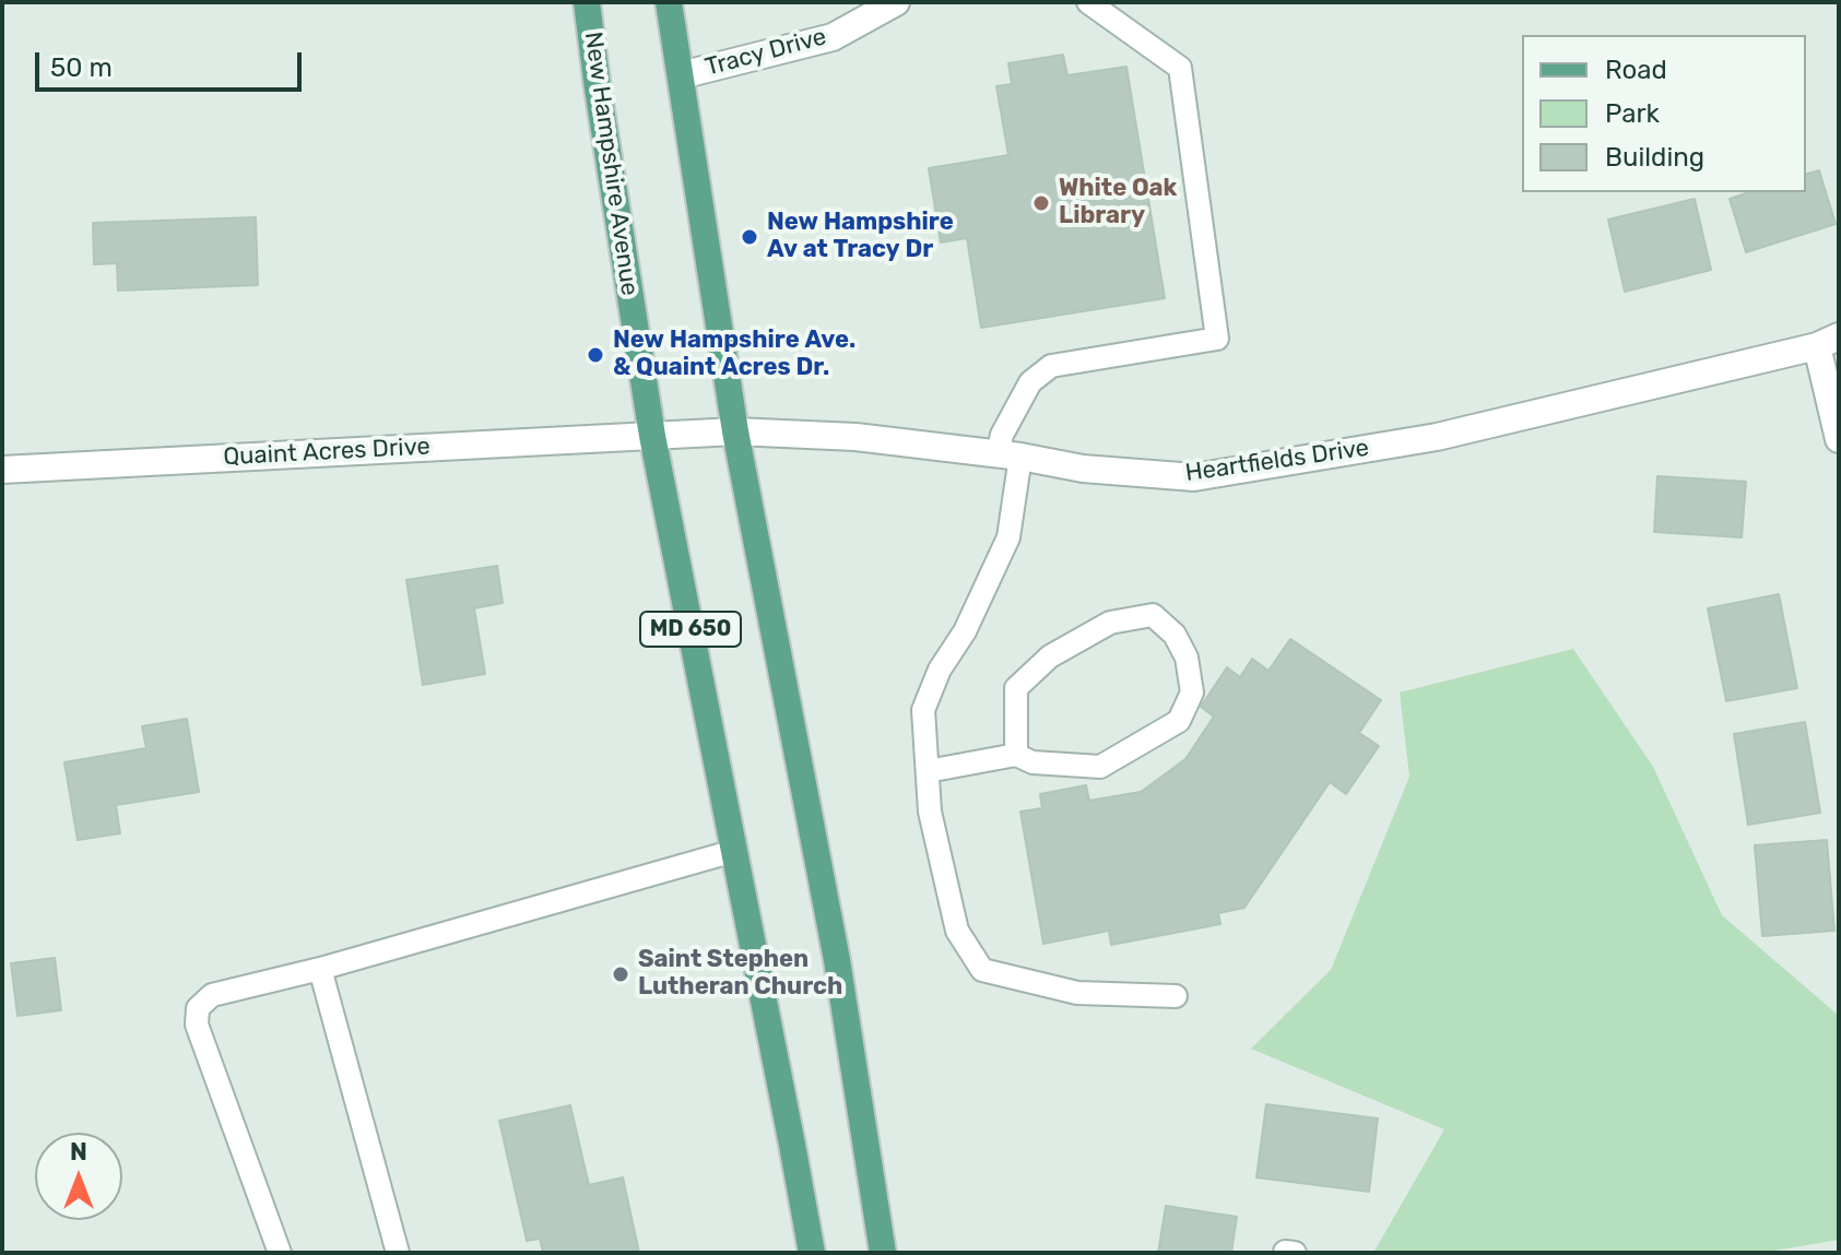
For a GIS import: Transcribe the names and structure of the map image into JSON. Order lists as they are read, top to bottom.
{
  "streets": {
    "main road": ["New Hampshire Avenue", "MD 650"],
    "street": ["Tracy Drive", "Quaint Acres Drive", "Heartfields Drive"]
  },
  "crossings": [
    ["Tracy Drive", "MD 650"],
    ["New Hampshire Avenue", "Quaint Acres Drive"],
    ["New Hampshire Avenue", "Heartfields Drive"],
    ["Quaint Acres Drive", "Heartfields Drive"],
    ["Heartfields Drive", "MD 650"]
  ],
  "places": [
    "White Oak Library",
    "New Hampshire Av at Tracy Dr",
    "New Hampshire Ave. & Quaint Acres Dr.",
    "Saint Stephen Lutheran Church"
  ],
  "legend": ["Road", "Park", "Building"],
  "scale_bar": "50 m",
  "north": "top"
}
